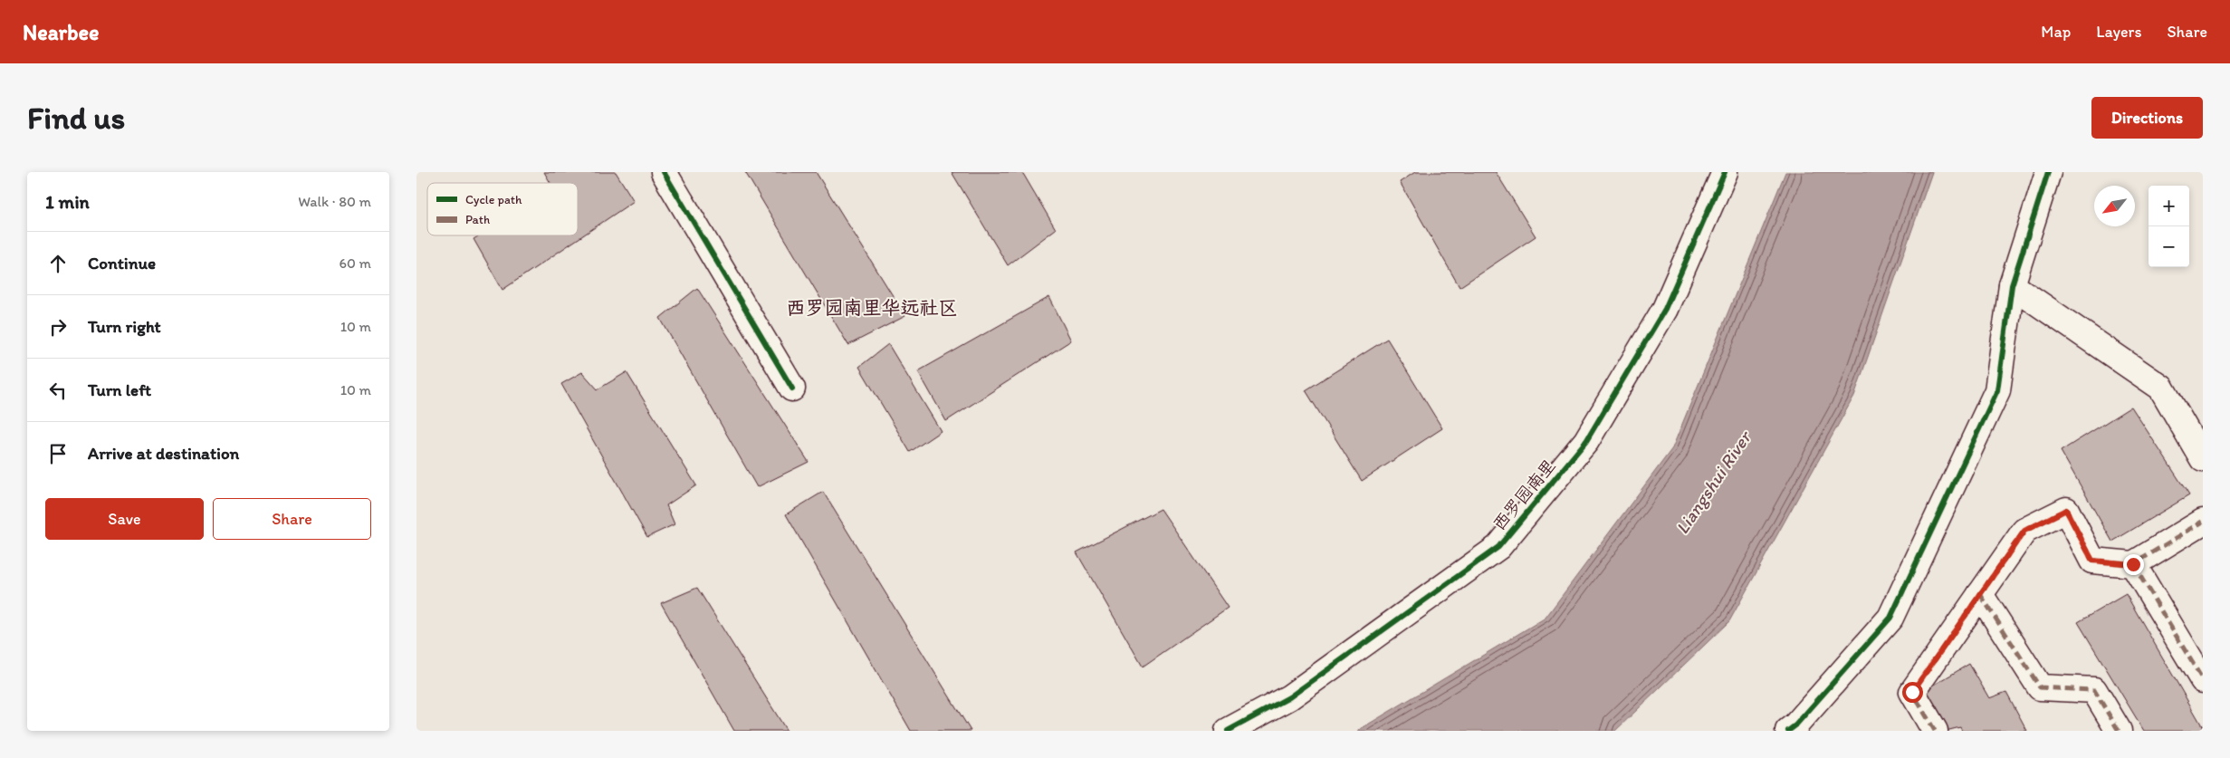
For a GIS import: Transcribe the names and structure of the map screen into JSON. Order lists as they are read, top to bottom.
{
  "streets": {
    "street": ["西罗园南里"]
  },
  "districts": ["西罗园南里华远社区"],
  "water": ["Liangshui River"],
  "legend": ["Cycle path", "Path"],
  "north": "bottom left",
  "page": {
    "header": "Nearbee",
    "nav": ["Map", "Layers", "Share"],
    "buttons": [
      "Directions",
      ["Save", "Share"]
    ],
    "title": "Find us",
    "heading": ["1 min", "Walk · 80 m"],
    "map_buttons": ["+", "−"],
    "list": [
      ["Continue", "60 m"],
      ["Turn right", "10 m"],
      ["Turn left", "10 m"],
      "Arrive at destination"
    ]
  }
}
